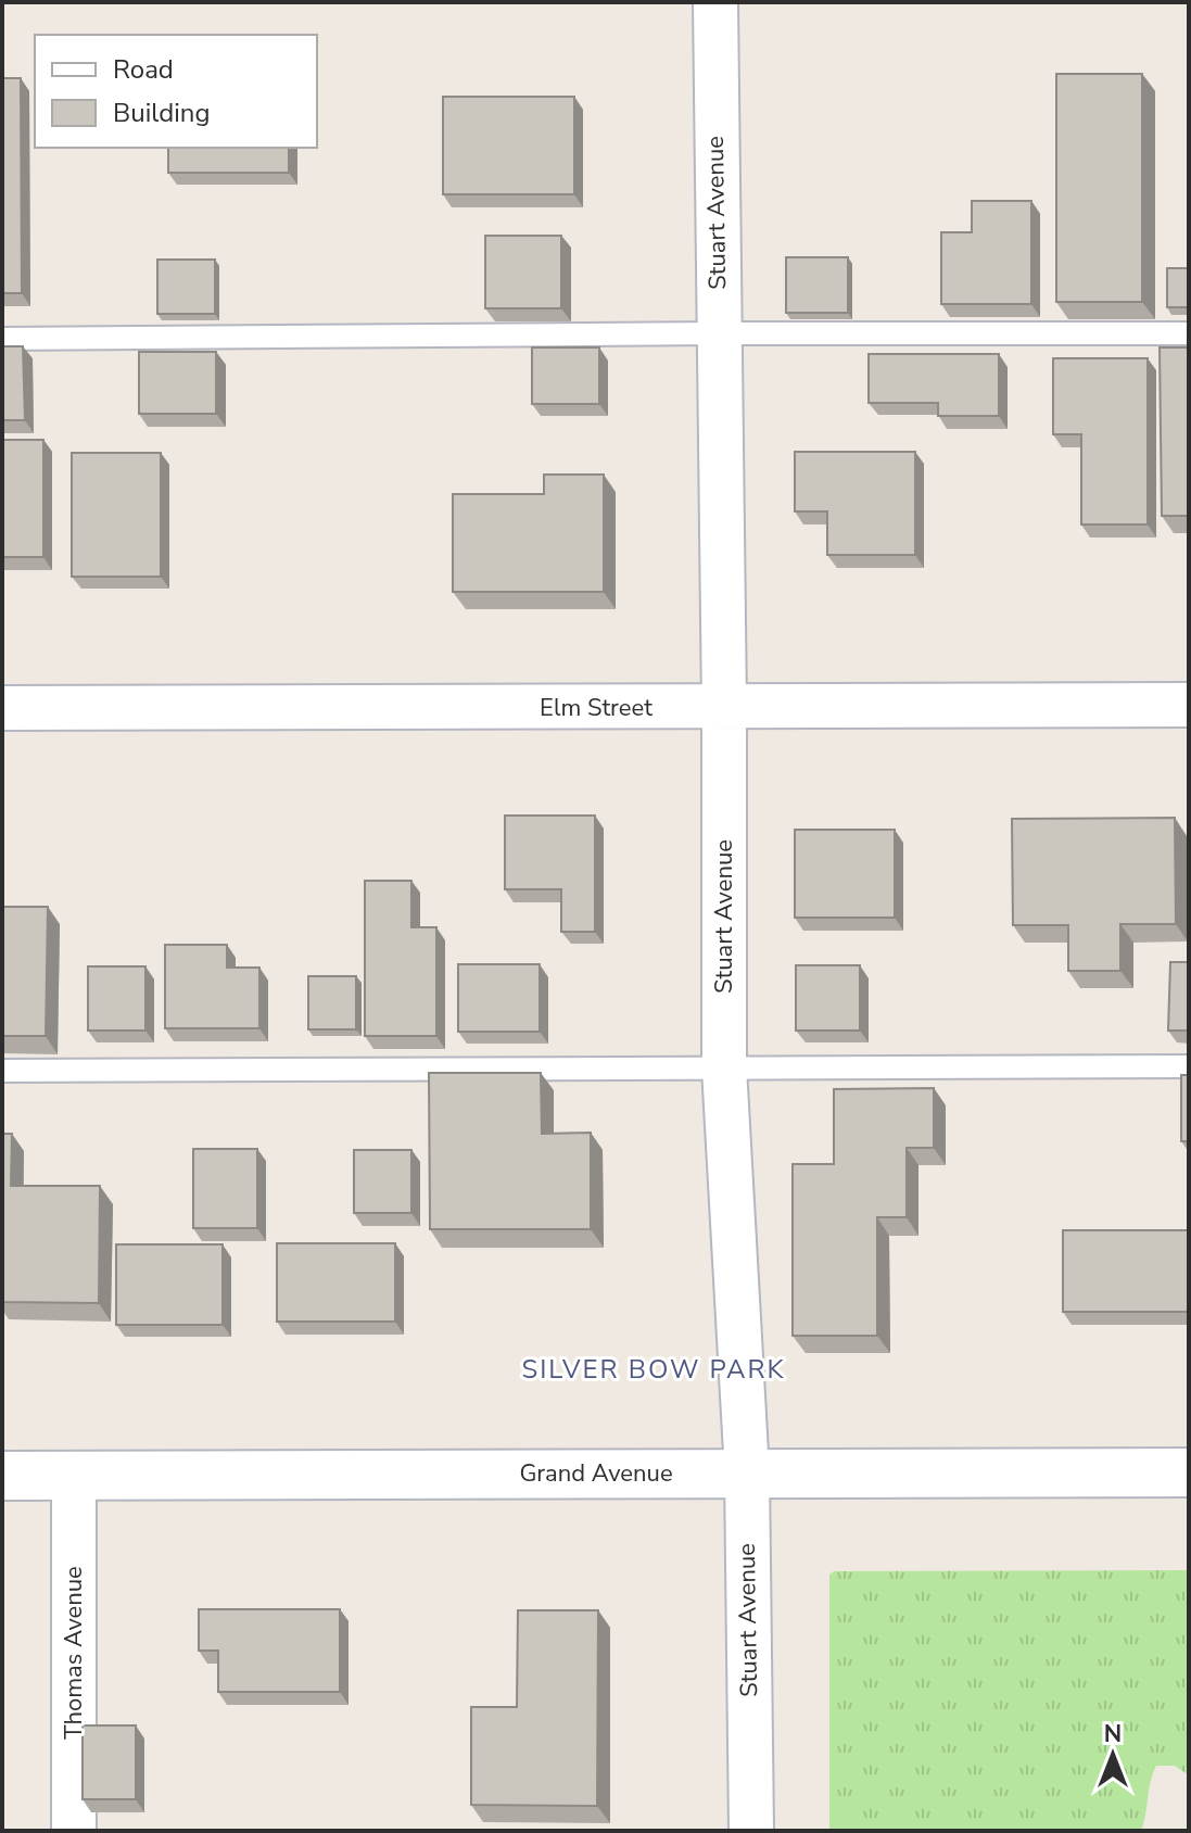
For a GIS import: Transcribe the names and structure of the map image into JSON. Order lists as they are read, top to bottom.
{
  "streets": {
    "main road": ["Grand Avenue"],
    "street": ["Stuart Avenue", "Elm Street", "Thomas Avenue"]
  },
  "crossings": [
    ["Stuart Avenue", "Elm Street"],
    ["Stuart Avenue", "Grand Avenue"],
    ["Grand Avenue", "Thomas Avenue"]
  ],
  "districts": ["SILVER BOW PARK"],
  "legend": ["Road", "Building"],
  "north": "top"
}
